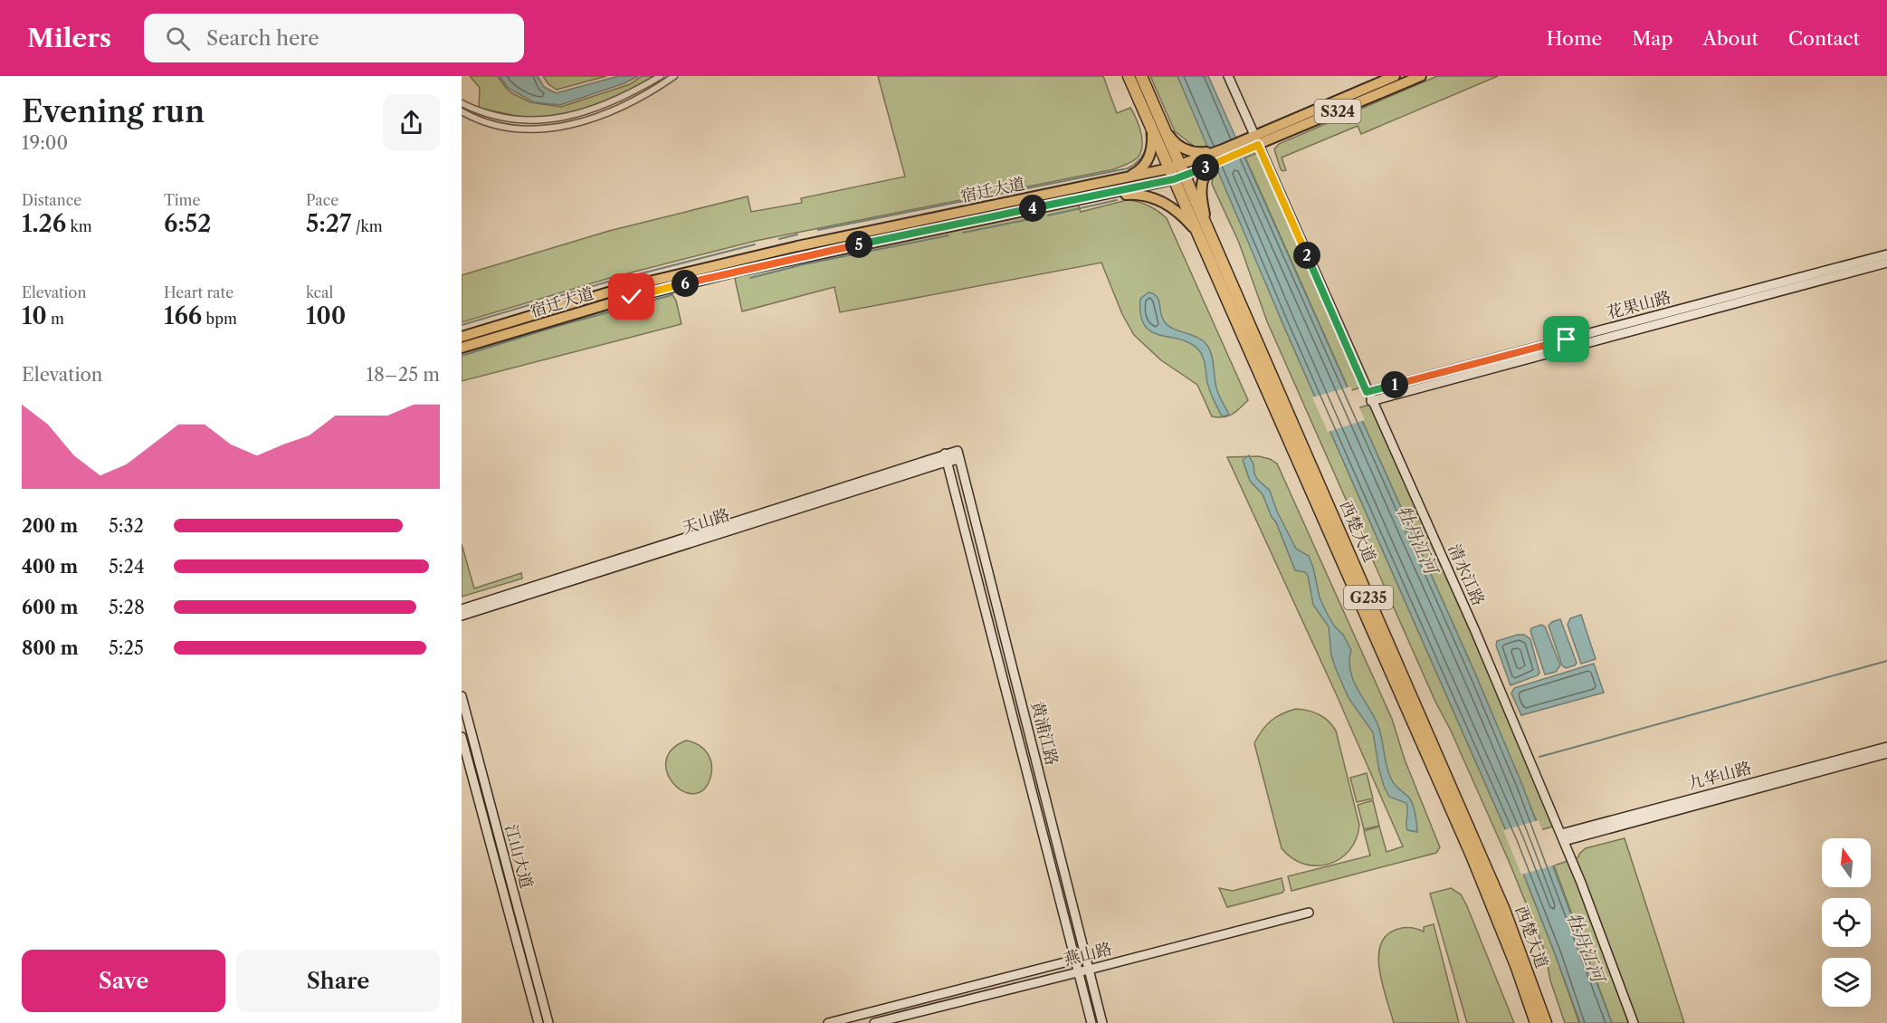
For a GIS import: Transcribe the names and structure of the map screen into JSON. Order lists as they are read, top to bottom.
{
  "streets": {
    "highway": ["西楚大道", "G235"],
    "main road": ["S324", "宿迁大道"],
    "street": [
      "花果山路",
      "天山路",
      "清水江路",
      "黄浦江路",
      "九华山路",
      "江山大道",
      "燕山路"
    ]
  },
  "crossings": [
    ["宿迁大道", "西楚大道"],
    ["宿迁大道", "清水江路"],
    ["花果山路", "清水江路"],
    ["天山路", "黄浦江路"],
    ["清水江路", "九华山路"],
    ["黄浦江路", "燕山路"]
  ],
  "water": ["牡丹江河"],
  "north": "top",
  "page": {
    "header": "Milers",
    "search": "Search here",
    "nav": [
      "Home",
      "Map",
      "About",
      "Contact"
    ],
    "heading": ["Evening run", "19:00"],
    "pins": [
      "3",
      "4",
      "5",
      "2",
      "6",
      "1"
    ],
    "stats": [
      ["Distance", "1.26 km"],
      ["Time", "6:52"],
      ["Pace", "5:27 /km"],
      ["Elevation", "10 m"],
      ["Heart rate", "166 bpm"],
      ["kcal", "100"]
    ],
    "chart": ["Elevation", "18–25 m"],
    "list": [
      {
        "name": "200 m",
        "note": "5:32"
      },
      {
        "name": "400 m",
        "note": "5:24"
      },
      {
        "name": "600 m",
        "note": "5:28"
      },
      {
        "name": "800 m",
        "note": "5:25"
      }
    ],
    "buttons": ["Save", "Share"]
  }
}
